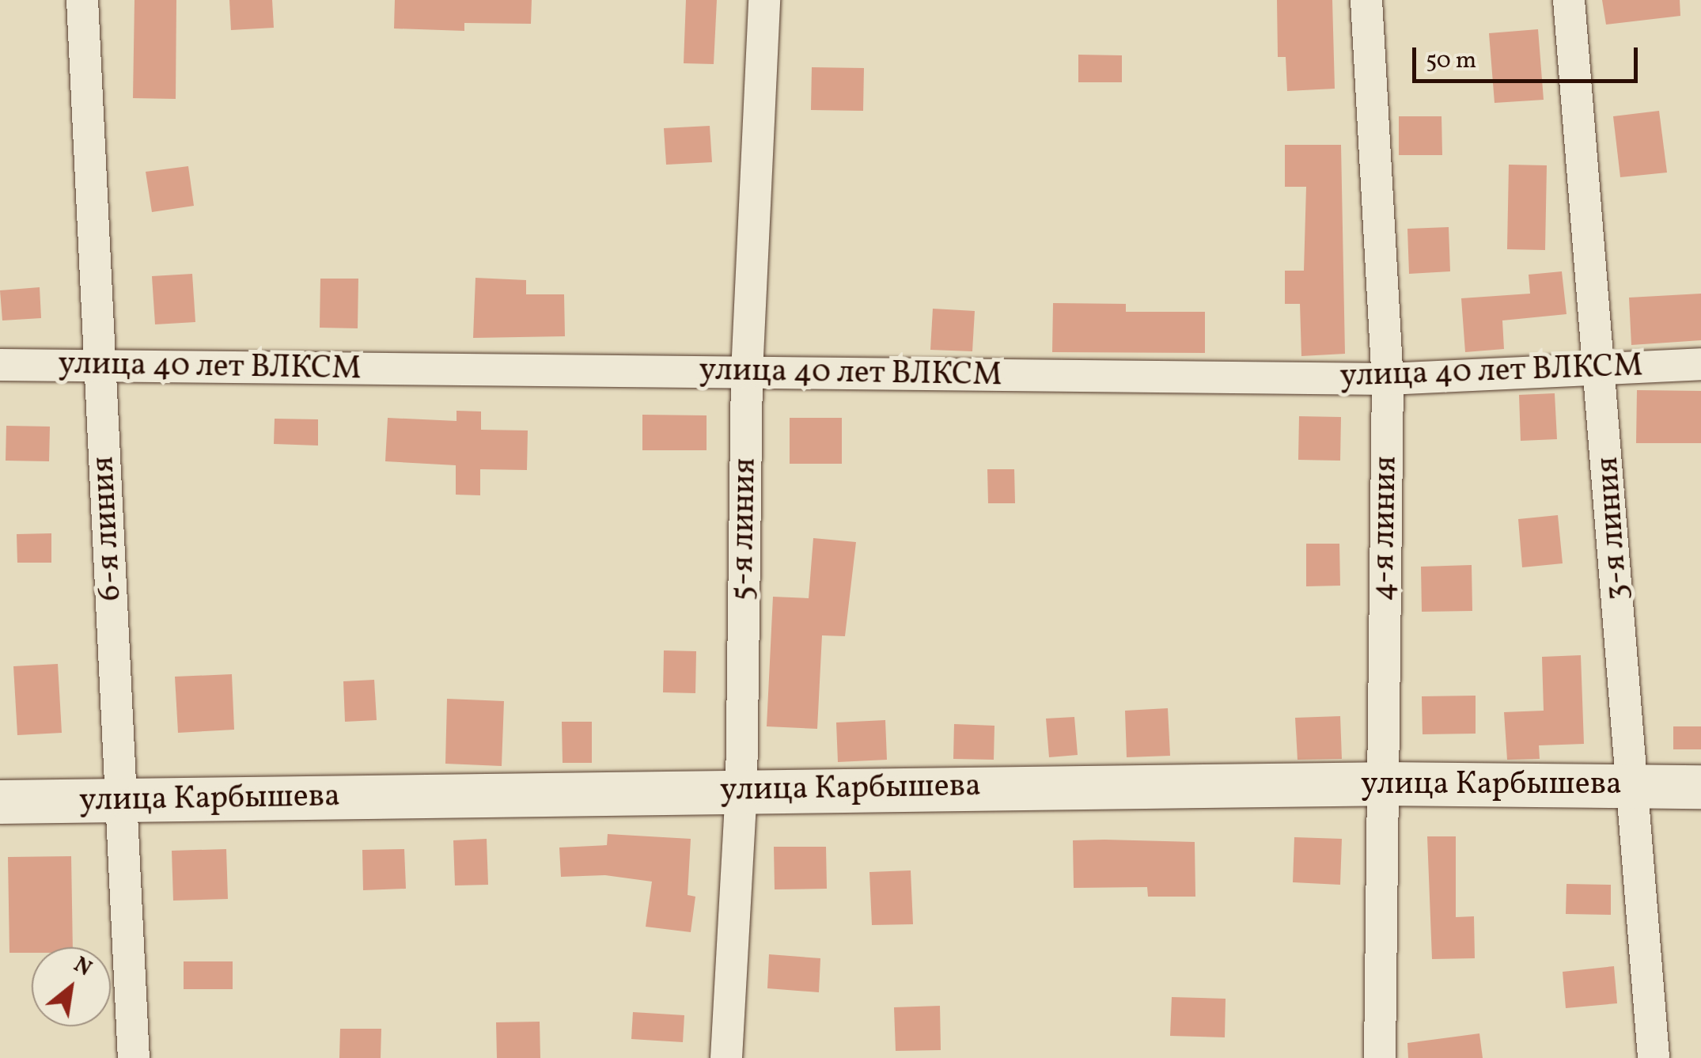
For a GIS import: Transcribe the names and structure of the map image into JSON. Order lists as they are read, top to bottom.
{
  "streets": {
    "street": [
      "улица 40 лет ВЛКСМ",
      "6-я линия",
      "4-я линия",
      "3-я линия",
      "5-я линия",
      "улица Карбышева"
    ]
  },
  "crossings": [
    ["улица 40 лет ВЛКСМ", "6-я линия"],
    ["улица 40 лет ВЛКСМ", "4-я линия"],
    ["улица 40 лет ВЛКСМ", "3-я линия"],
    ["улица 40 лет ВЛКСМ", "5-я линия"],
    ["6-я линия", "улица Карбышева"],
    ["4-я линия", "улица Карбышева"],
    ["3-я линия", "улица Карбышева"],
    ["5-я линия", "улица Карбышева"]
  ],
  "scale_bar": "50 m",
  "north": "top right"
}
